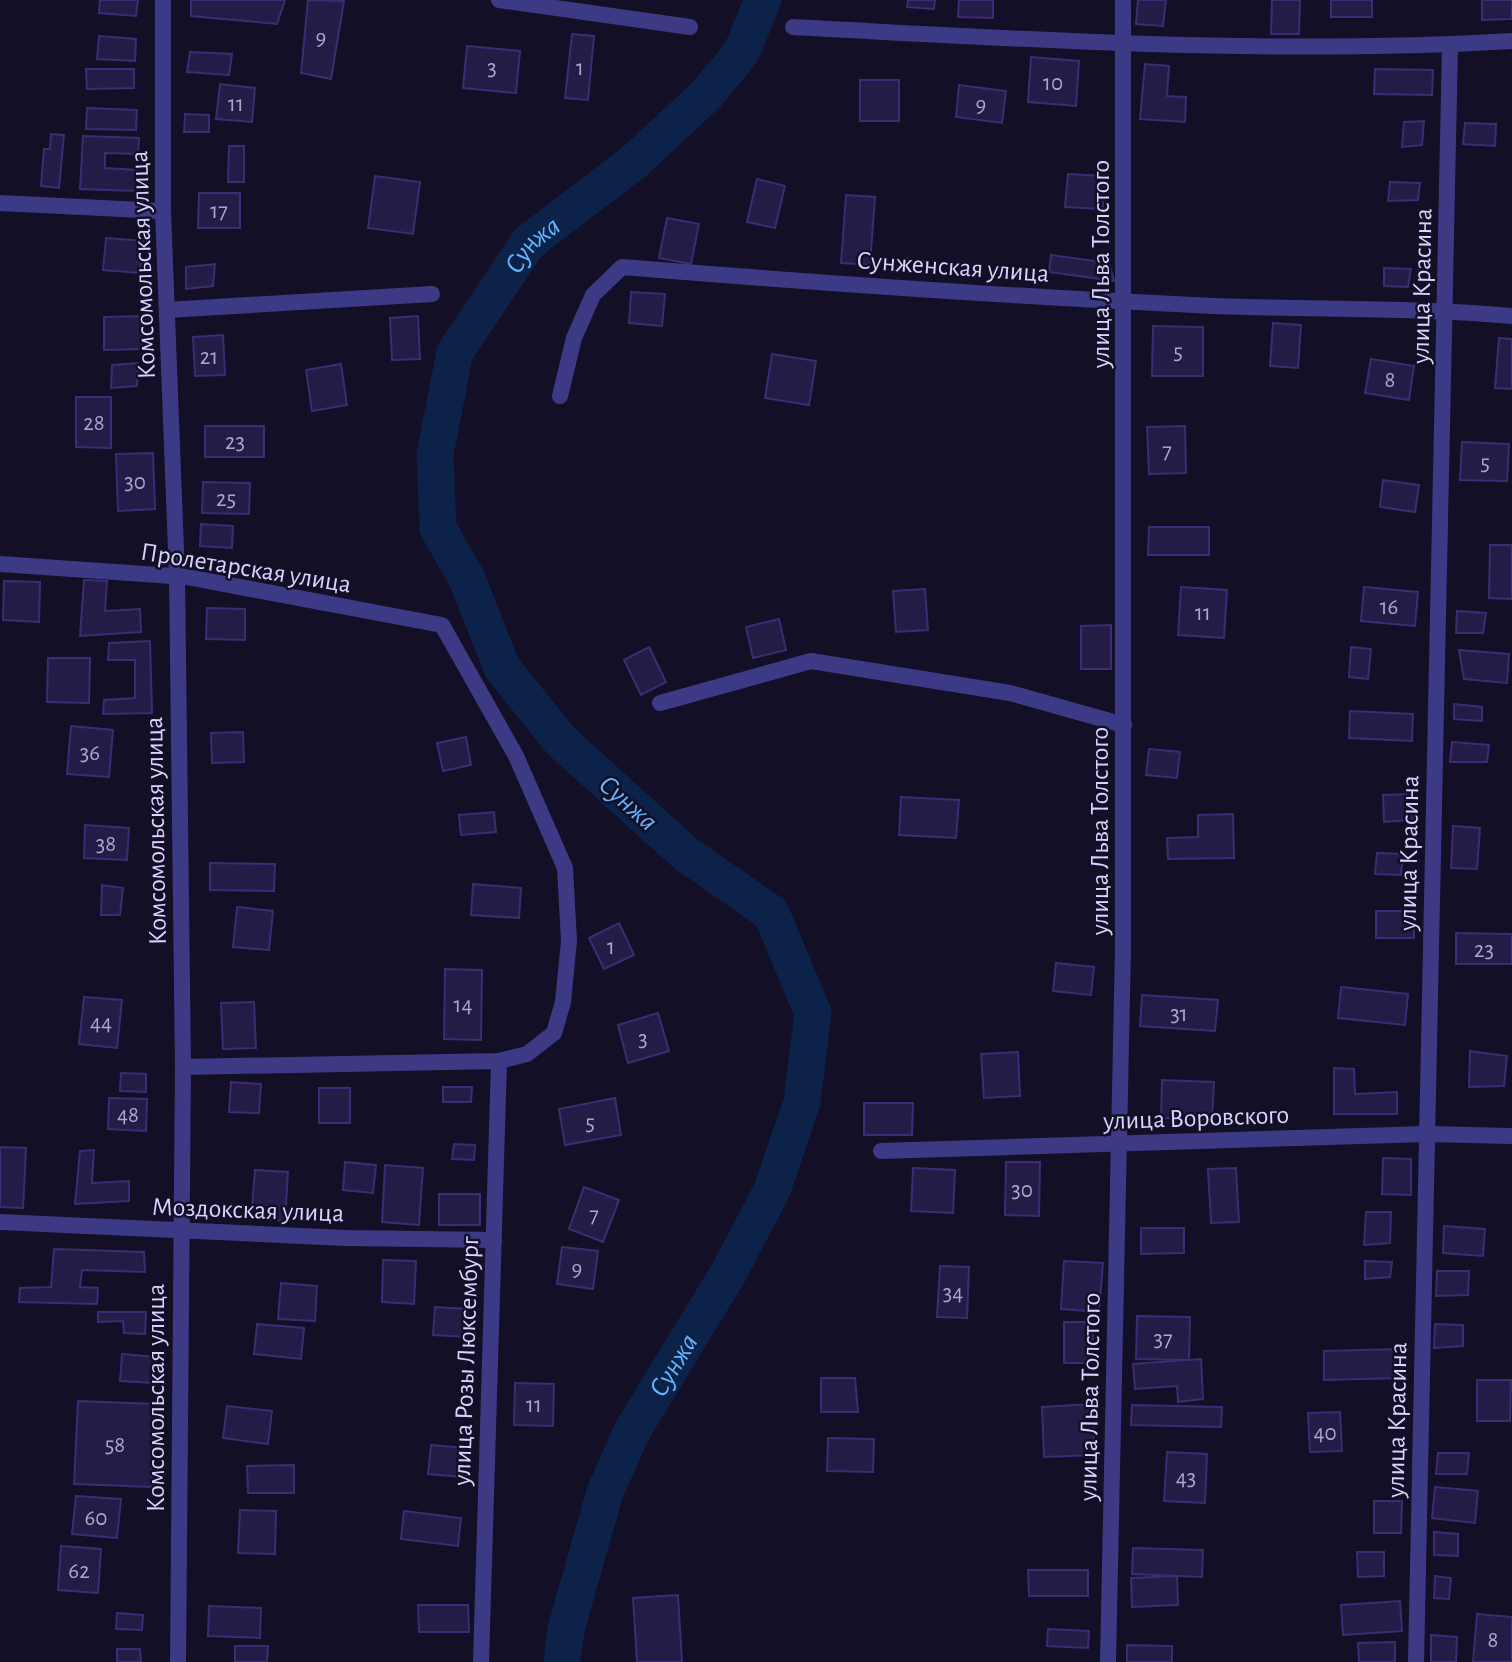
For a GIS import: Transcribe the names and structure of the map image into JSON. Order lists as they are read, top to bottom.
{
  "streets": {
    "street": [
      "улица Льва Толстого",
      "Комсомольская улица",
      "Сунженская улица",
      "улица Красина",
      "Пролетарская улица",
      "улица Воровского",
      "Моздокская улица",
      "улица Розы Люксембург"
    ]
  },
  "crossings": [
    ["улица Льва Толстого", "Сунженская улица"],
    ["улица Льва Толстого", "улица Воровского"],
    ["Комсомольская улица", "Пролетарская улица"],
    ["Комсомольская улица", "Моздокская улица"],
    ["Сунженская улица", "улица Красина"],
    ["улица Красина", "улица Воровского"],
    ["Пролетарская улица", "улица Розы Люксембург"],
    ["Моздокская улица", "улица Розы Люксембург"]
  ],
  "water": ["Сунжа"],
  "house_numbers": [
    "9",
    "3",
    "1",
    "10",
    "11",
    "9",
    "17",
    "5",
    "21",
    "8",
    "28",
    "23",
    "7",
    "5",
    "30",
    "25",
    "16",
    "11",
    "36",
    "38",
    "1",
    "23",
    "14",
    "31",
    "44",
    "3",
    "48",
    "5",
    "30",
    "7",
    "9",
    "34",
    "37",
    "11",
    "40",
    "58",
    "43",
    "60",
    "62",
    "8"
  ]
}
